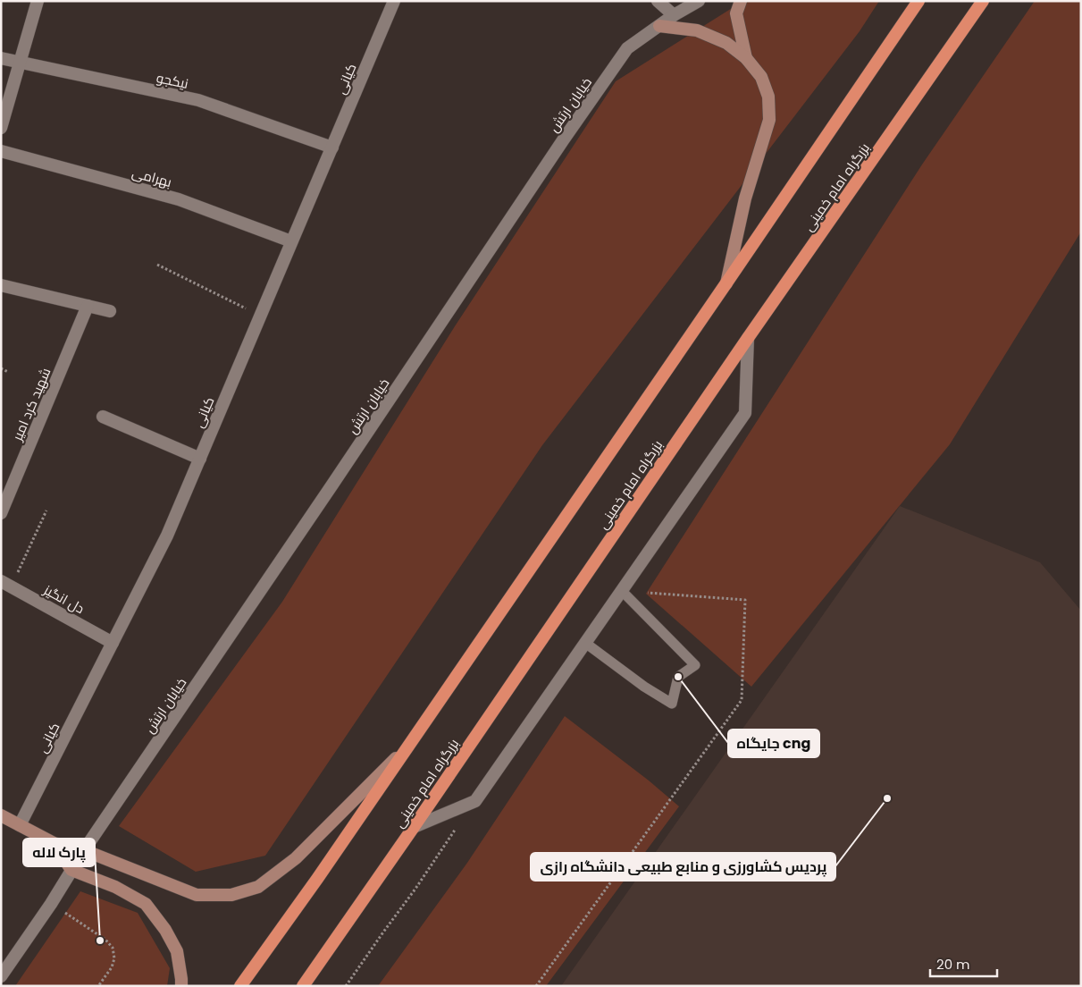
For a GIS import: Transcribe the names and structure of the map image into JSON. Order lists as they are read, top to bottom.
{
  "streets": {
    "highway": ["بزرگراه امام خمینی"],
    "street": [
      "کیانی",
      "نیکجو",
      "خیابان ارتش",
      "بهرامی",
      "شهید کرد امیر",
      "دل انگیز"
    ]
  },
  "crossings": [
    ["کیانی", "نیکجو"],
    ["کیانی", "بهرامی"],
    ["کیانی", "دل انگیز"]
  ],
  "places": ["جایگاه cng", "پردیس کشاورزی و منابع طبیعی دانشگاه رازی", "پارک لاله"],
  "scale_bar": "20 m"
}
